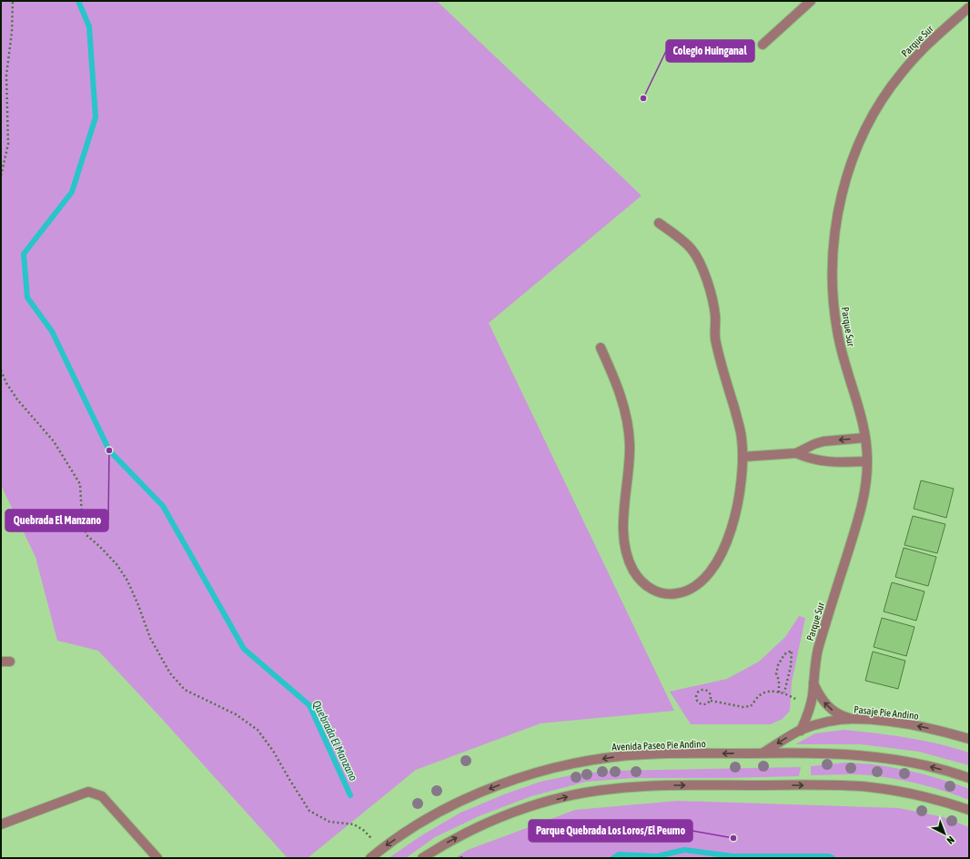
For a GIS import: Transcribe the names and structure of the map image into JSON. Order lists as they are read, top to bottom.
{
  "streets": {
    "street": ["Parque Sur", "Pasaje Pie Andino", "Avenida Paseo Pie Andino"]
  },
  "crossings": [
    ["Parque Sur", "Pasaje Pie Andino"],
    ["Pasaje Pie Andino", "Avenida Paseo Pie Andino"]
  ],
  "water": ["Quebrada El Manzano"],
  "places": ["Colegio Huinganal", "Quebrada El Manzano", "Parque Quebrada Los Loros/El Peumo"],
  "north": "bottom right"
}
